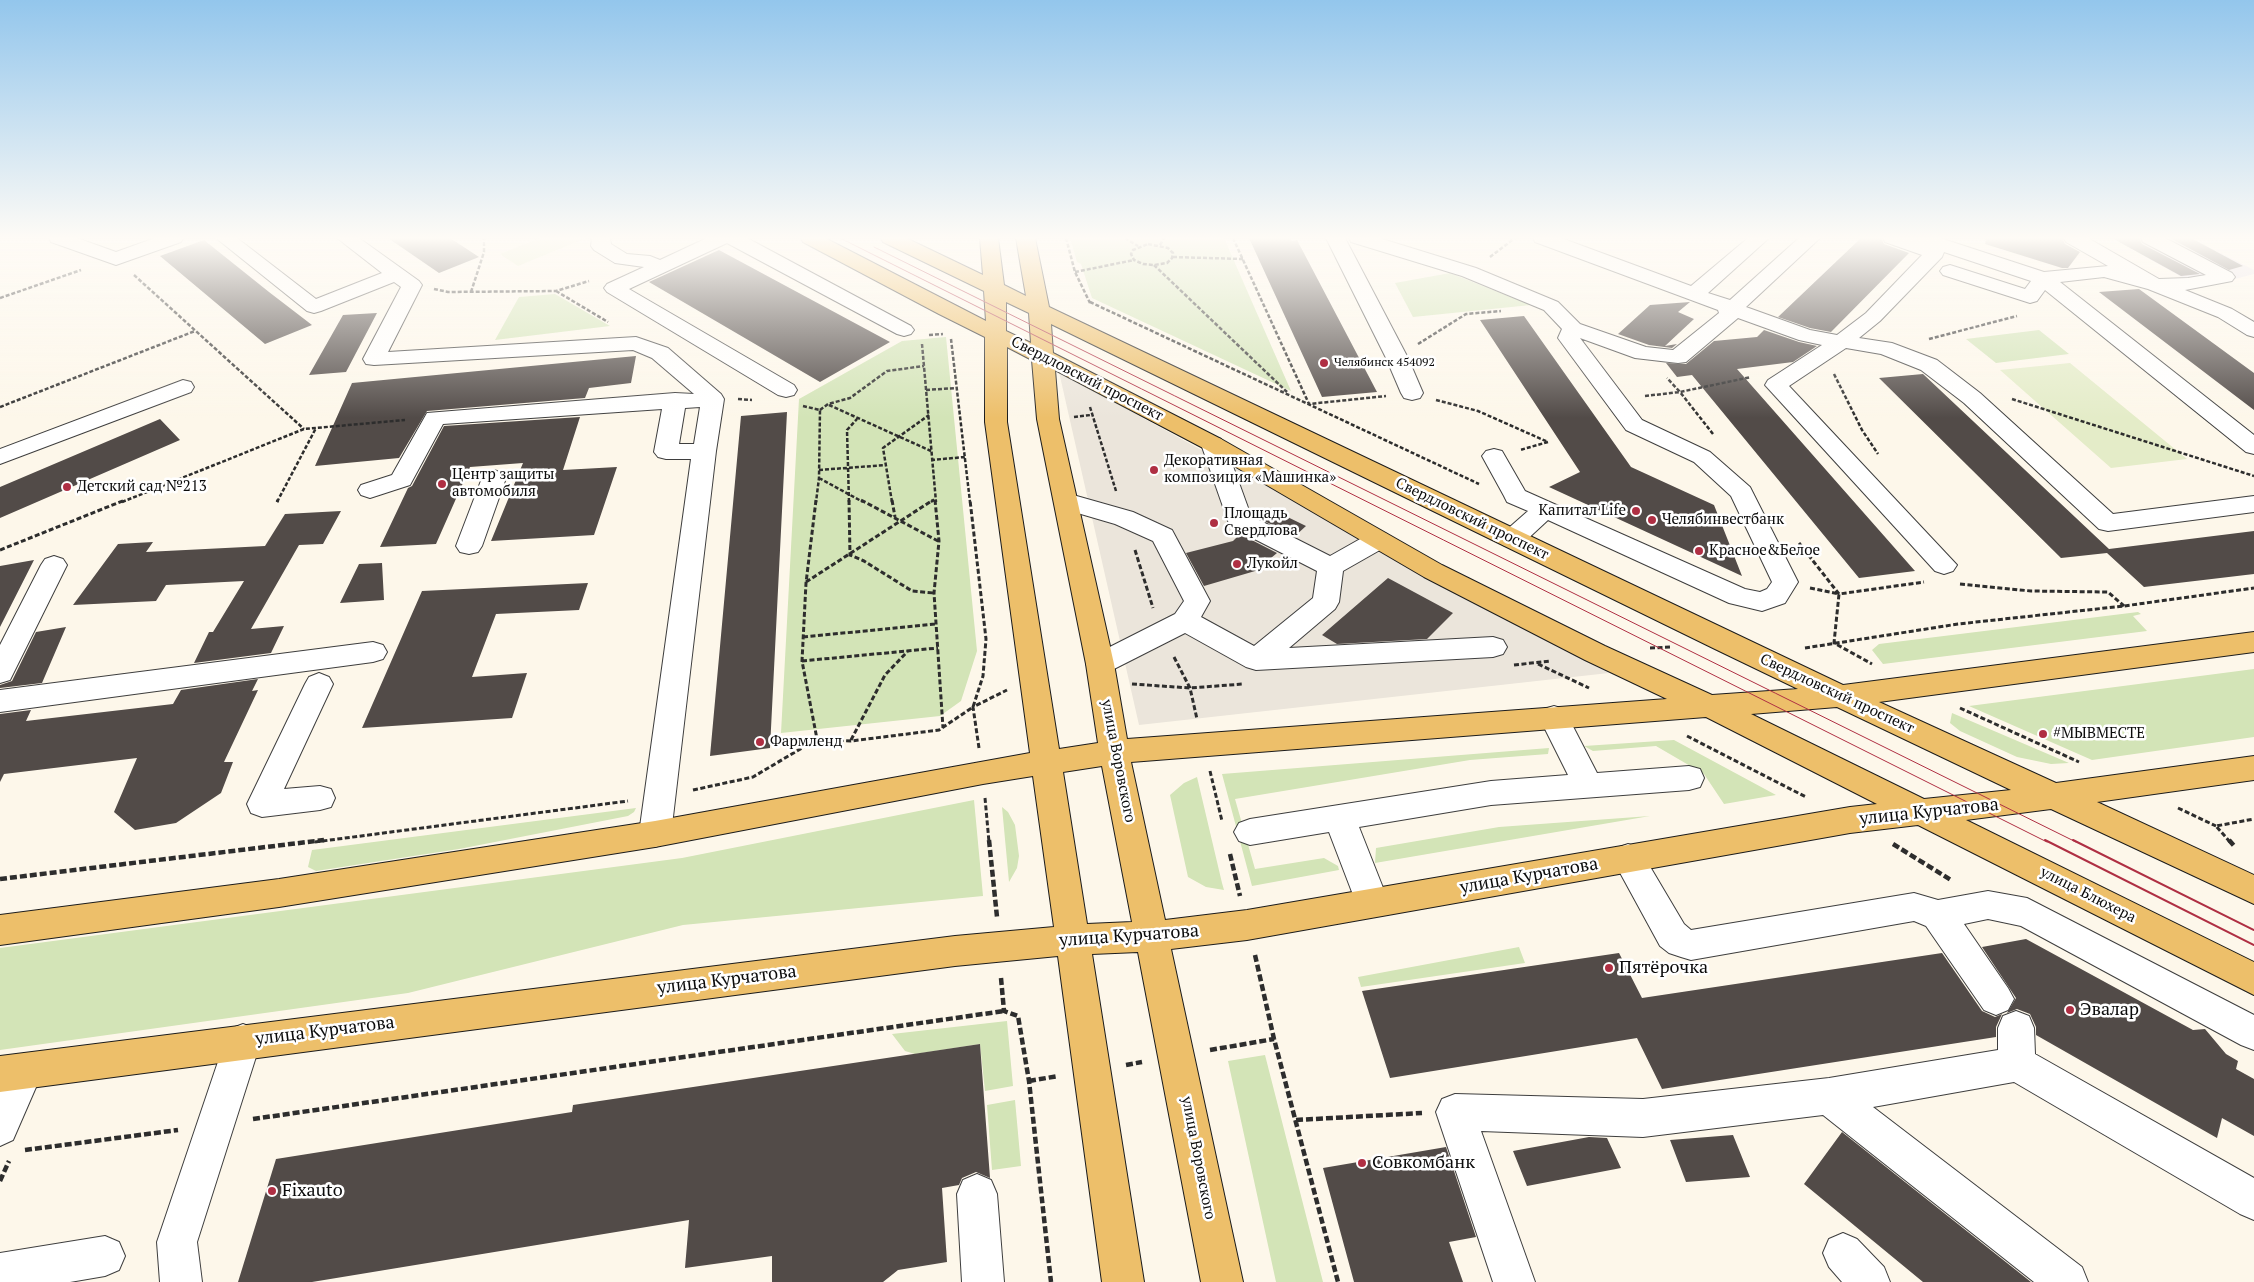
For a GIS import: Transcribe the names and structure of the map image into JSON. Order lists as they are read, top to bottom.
{
  "streets": {
    "main road": [
      "Свердловский проспект",
      "улица Воровского",
      "улица Курчатова",
      "улица Блюхера"
    ]
  },
  "crossings": [
    ["Свердловский проспект", "улица Воровского"],
    ["Свердловский проспект", "улица Курчатова"],
    ["Свердловский проспект", "улица Блюхера"],
    ["улица Воровского", "улица Курчатова"],
    ["улица Курчатова", "улица Блюхера"]
  ],
  "places": [
    "Челябинск 454092",
    "Декоративная композиция «Машинка»",
    "Центр защиты автомобиля",
    "Детский сад №213",
    "Капитал Life",
    "Челябинвестбанк",
    "Площадь Свердлова",
    "Красное&Белое",
    "Лукойл",
    "#МЫВМЕСТЕ",
    "Фармленд",
    "Пятёрочка",
    "Эвалар",
    "Совкомбанк",
    "Fixauto"
  ]
}
